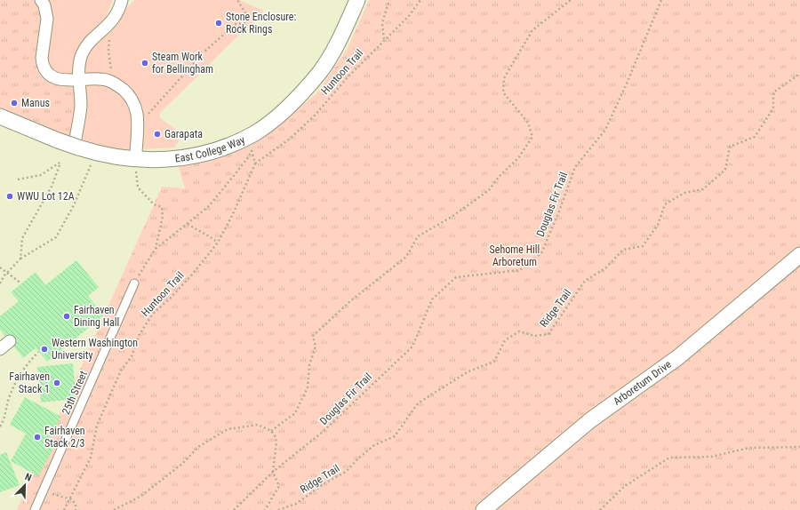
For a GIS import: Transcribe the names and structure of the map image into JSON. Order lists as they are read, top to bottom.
{
  "streets": {
    "street": ["East College Way", "Arboretum Drive"],
    "lane": ["25th Street"],
    "path": ["Huntoon Trail", "Douglas Fir Trail", "Ridge Trail"]
  },
  "parks": ["Sehome Hill Arboretum"],
  "places": [
    "Stone Enclosure: Rock Rings",
    "Steam Work for Bellingham",
    "Manus",
    "Garapata",
    "WWU Lot 12A",
    "Fairhaven Dining Hall",
    "Western Washington University",
    "Fairhaven Stack 1",
    "Fairhaven Stack 2/3"
  ],
  "north": "top right"
}
